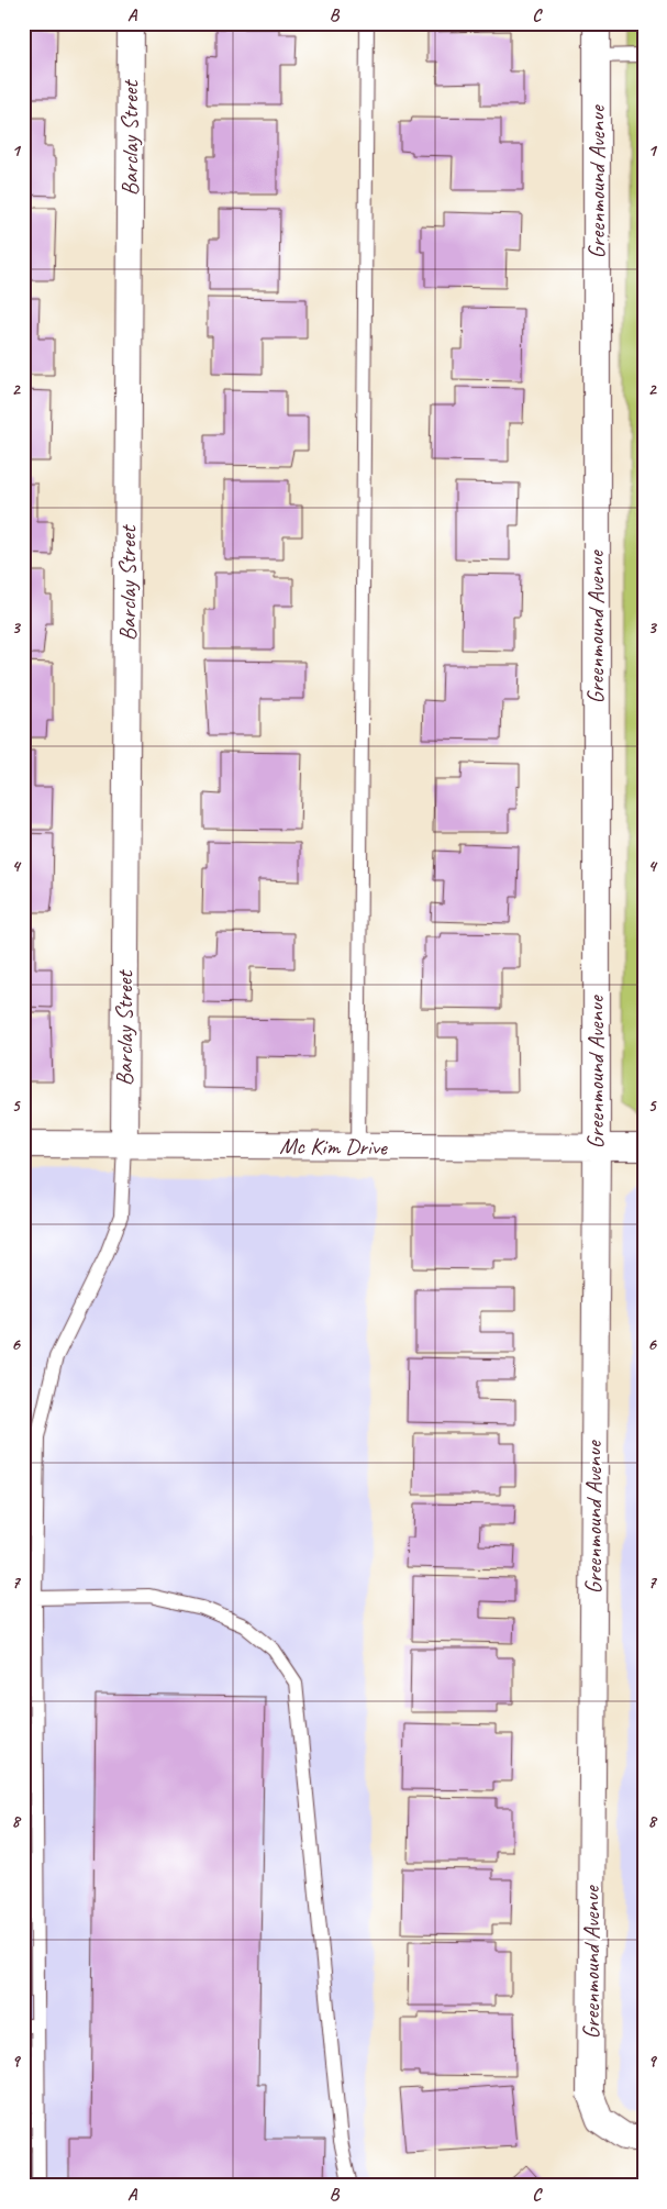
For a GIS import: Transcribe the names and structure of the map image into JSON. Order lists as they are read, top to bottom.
{
  "streets": {
    "street": ["Barclay Street", "Greenmound Avenue", "Mc Kim Drive"]
  },
  "crossings": [
    ["Barclay Street", "Mc Kim Drive"],
    ["Greenmound Avenue", "Mc Kim Drive"]
  ],
  "grid": {
    "columns": ["A", "B", "C"],
    "rows": [
      "1",
      "2",
      "3",
      "4",
      "5",
      "6",
      "7",
      "8",
      "9"
    ]
  }
}
